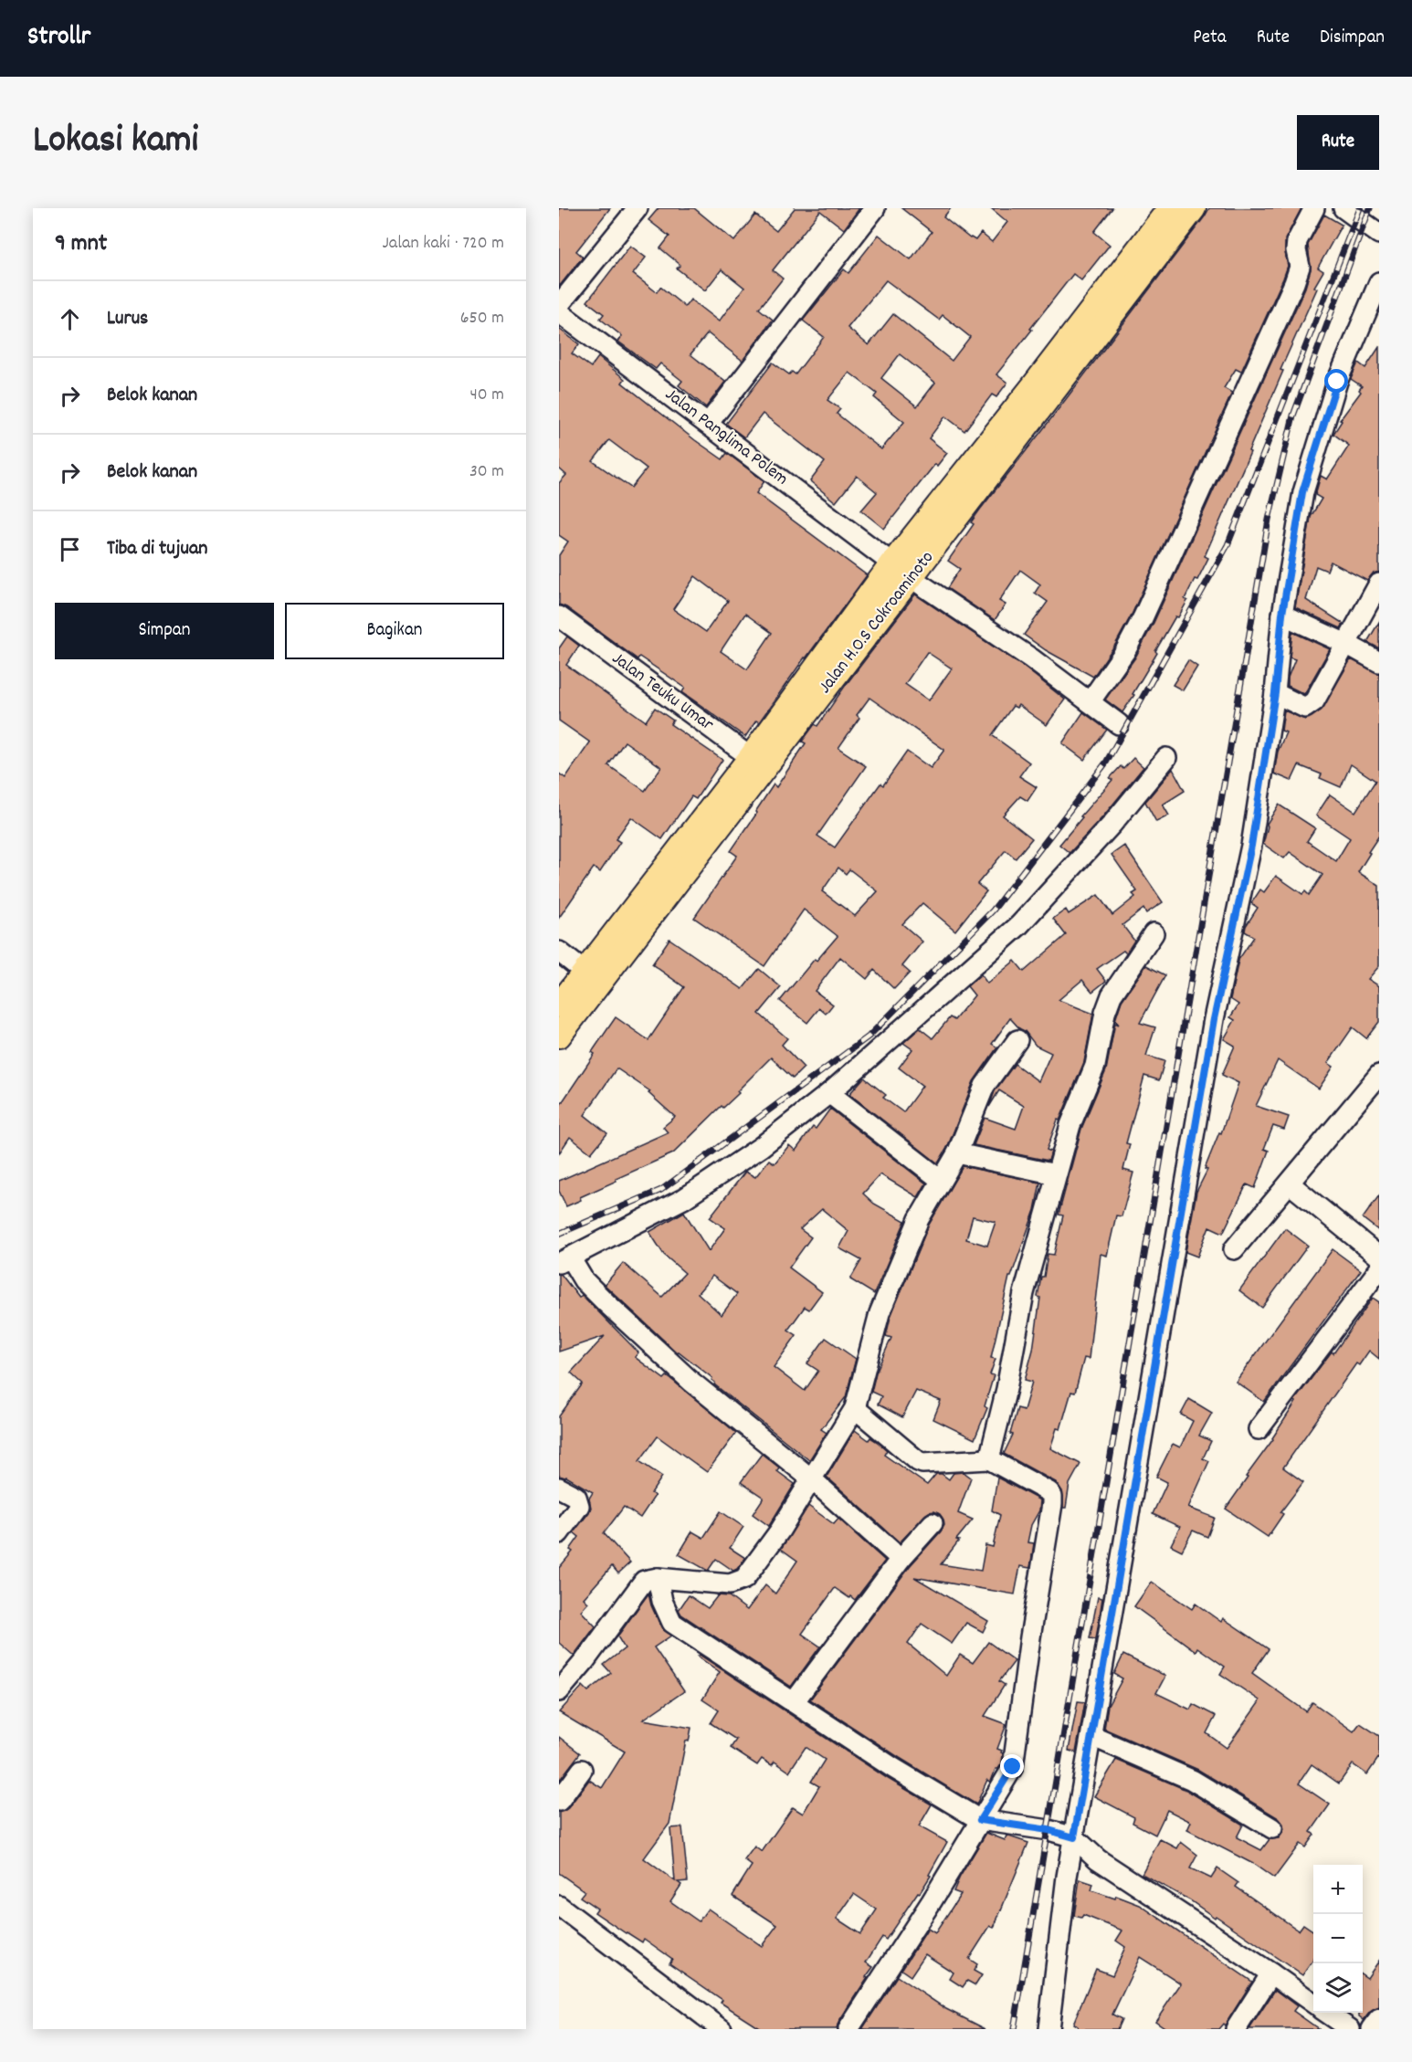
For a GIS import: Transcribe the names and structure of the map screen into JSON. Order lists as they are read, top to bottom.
{
  "streets": {
    "main road": ["Jalan H.O.S Cokroaminoto"],
    "street": ["Jalan Panglima Polem", "Jalan Teuku Umar"]
  },
  "crossings": [
    ["Jalan Panglima Polem", "Jalan H.O.S Cokroaminoto"],
    ["Jalan H.O.S Cokroaminoto", "Jalan Teuku Umar"]
  ],
  "page": {
    "header": "Strollr",
    "nav": ["Peta", "Rute", "Disimpan"],
    "title": "Lokasi kami",
    "buttons": [
      "Rute",
      ["Simpan", "Bagikan"]
    ],
    "heading": ["9 mnt", "Jalan kaki · 720 m"],
    "list": [
      ["Lurus", "650 m"],
      ["Belok kanan", "40 m"],
      ["Belok kanan", "30 m"],
      "Tiba di tujuan"
    ],
    "map_buttons": ["+", "−"]
  }
}
